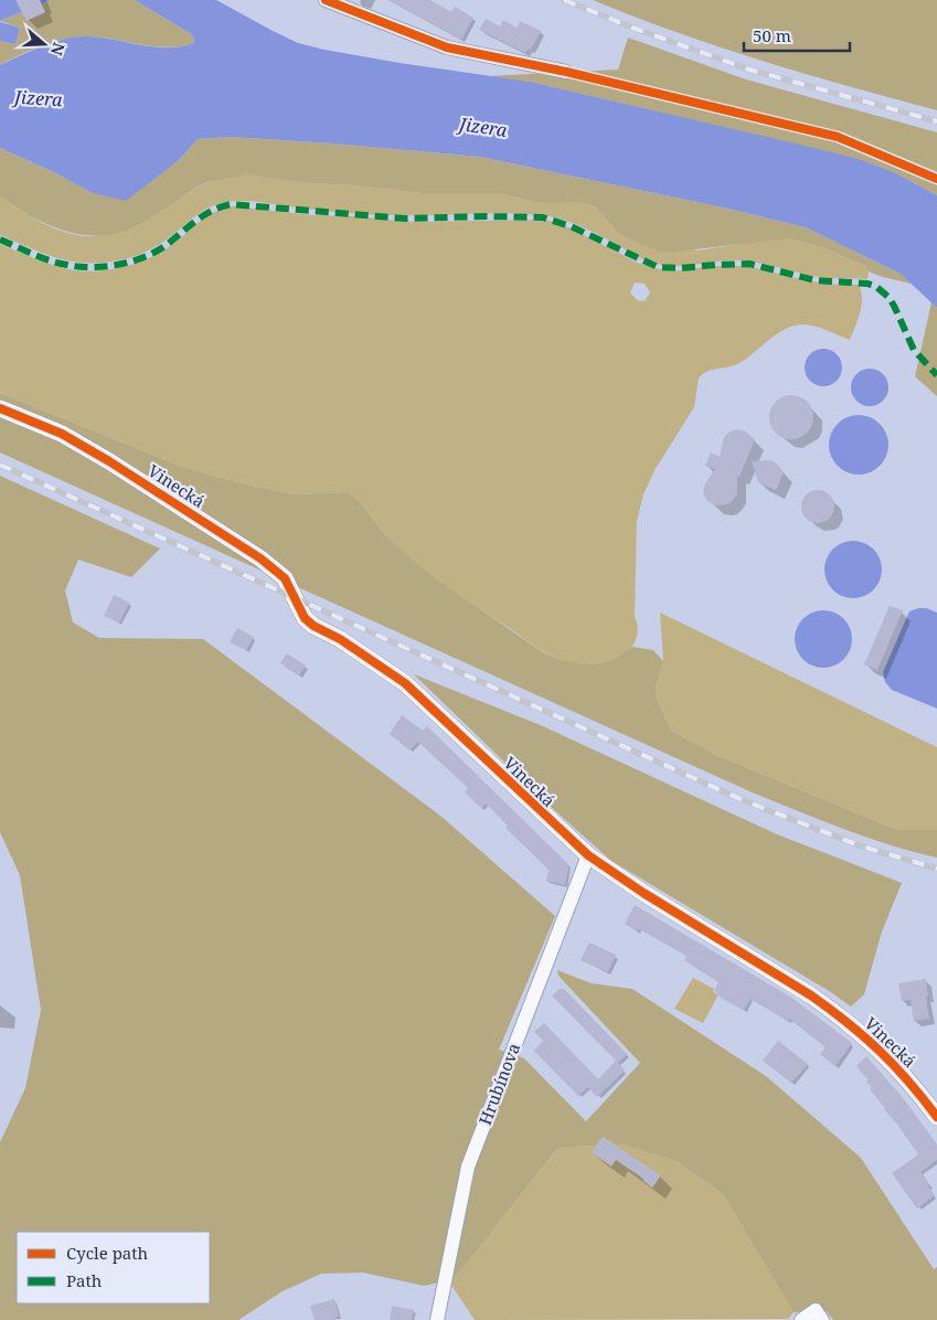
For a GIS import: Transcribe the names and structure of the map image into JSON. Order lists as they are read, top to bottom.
{
  "streets": {
    "street": ["Vinecká", "Hrubínova"]
  },
  "crossings": [
    ["Vinecká", "Hrubínova"]
  ],
  "water": ["Jizera"],
  "legend": ["Cycle path", "Path"],
  "scale_bar": "50 m",
  "north": "right"
}
